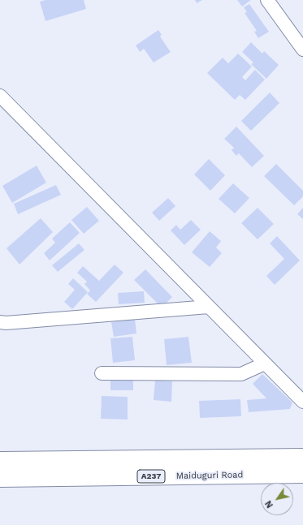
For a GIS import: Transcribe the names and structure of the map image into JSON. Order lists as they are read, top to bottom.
{
  "streets": {
    "highway": ["Maiduguri Road", "A237"]
  },
  "north": "bottom left"
}
